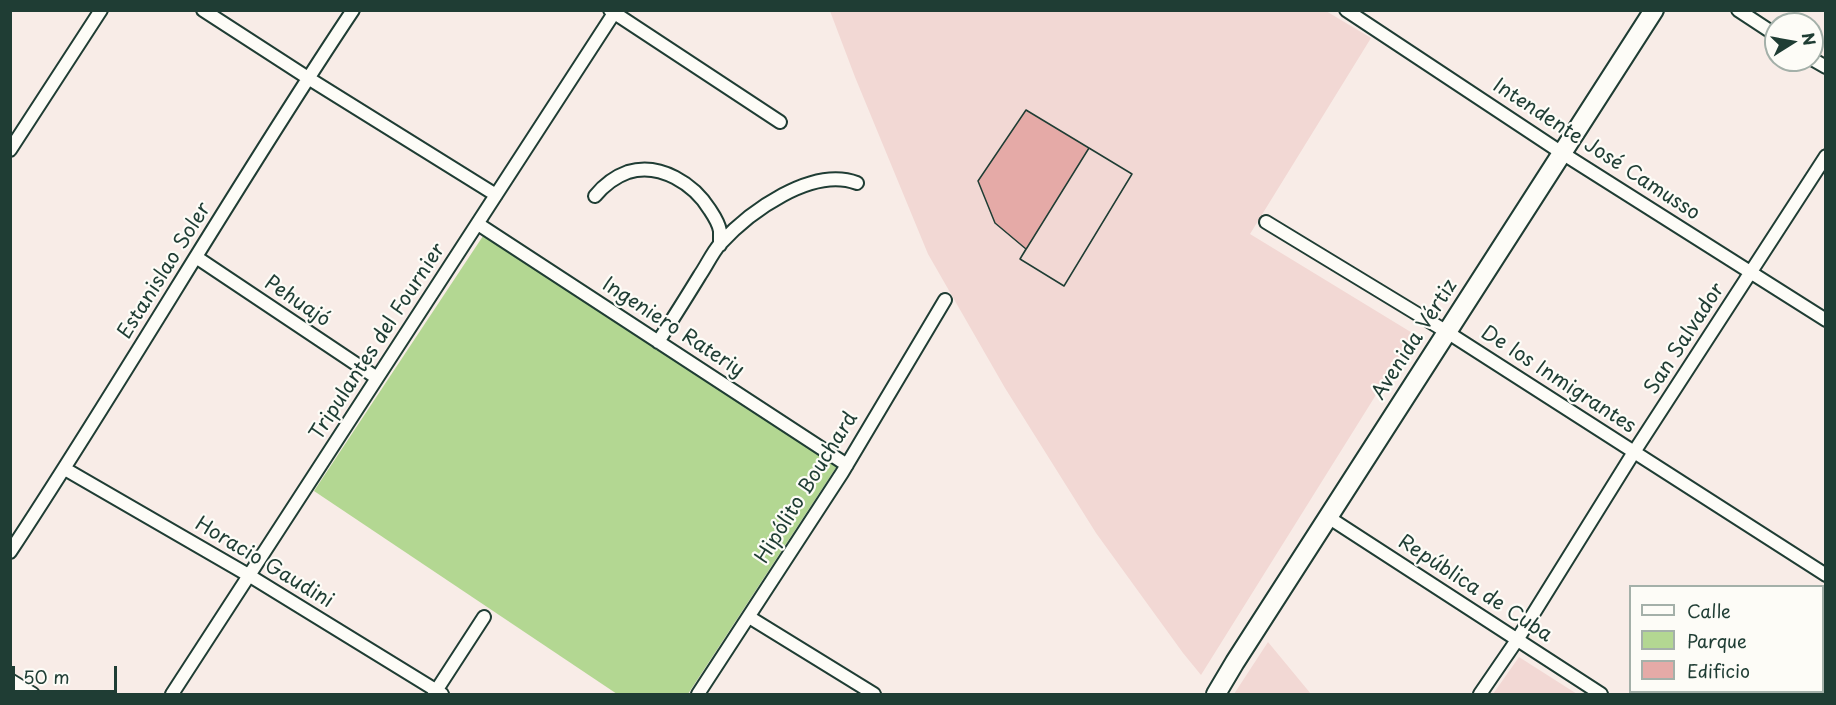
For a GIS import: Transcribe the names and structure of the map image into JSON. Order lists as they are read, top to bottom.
{
  "streets": {
    "street": [
      "Intendente José Camusso",
      "Estanislao Soler",
      "Pehuajó",
      "Ingeniero Rateriy",
      "San Salvador",
      "Avenida Vértiz",
      "Tripulantes del Fournier",
      "De los Inmigrantes",
      "Hipólito Bouchard",
      "Horacio Gaudini",
      "República de Cuba"
    ]
  },
  "crossings": [
    ["Intendente José Camusso", "San Salvador"],
    ["Intendente José Camusso", "Avenida Vértiz"],
    ["Estanislao Soler", "Pehuajó"],
    ["Estanislao Soler", "Horacio Gaudini"],
    ["Pehuajó", "Tripulantes del Fournier"],
    ["Ingeniero Rateriy", "Tripulantes del Fournier"],
    ["Ingeniero Rateriy", "Hipólito Bouchard"],
    ["San Salvador", "De los Inmigrantes"],
    ["San Salvador", "República de Cuba"],
    ["Avenida Vértiz", "De los Inmigrantes"],
    ["Avenida Vértiz", "República de Cuba"],
    ["Tripulantes del Fournier", "Horacio Gaudini"]
  ],
  "legend": ["Calle", "Parque", "Edificio"],
  "scale_bar": "50 m",
  "north": "right"
}
